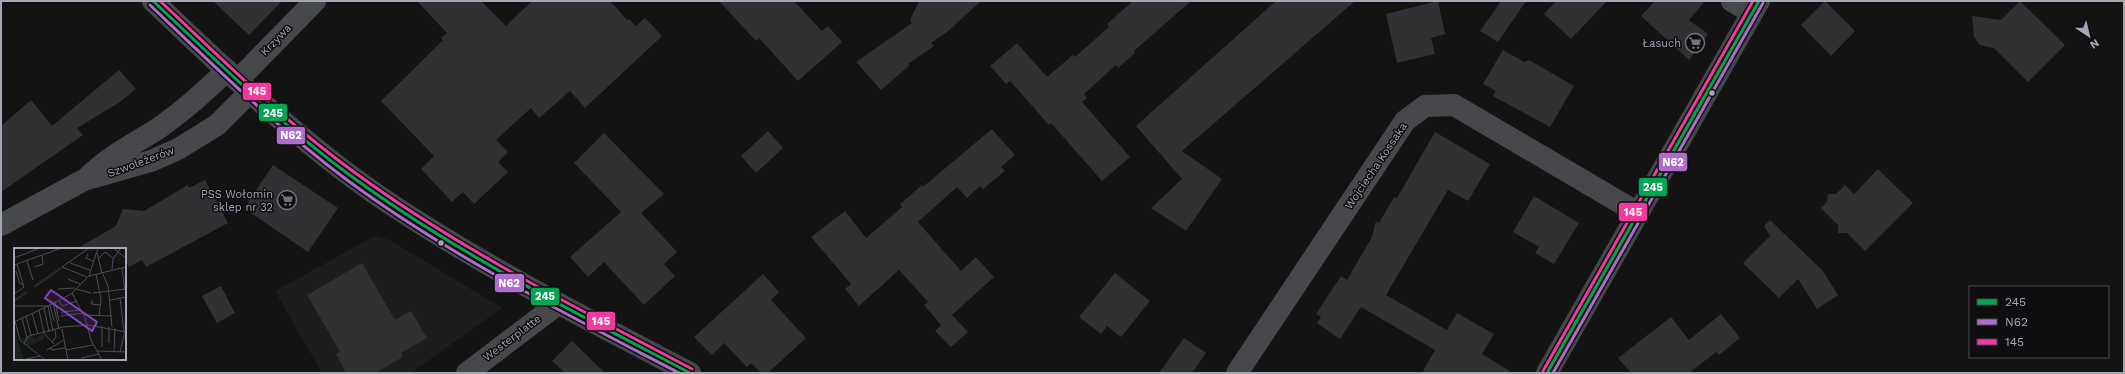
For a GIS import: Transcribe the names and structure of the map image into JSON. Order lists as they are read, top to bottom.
{
  "streets": {
    "street": [
      "Krzywa",
      "Szwoleżerów",
      "Wojciecha Kossaka",
      "Westerplatte"
    ]
  },
  "crossings": [
    ["Krzywa", "Szwoleżerów"]
  ],
  "places": {
    "supermarket": ["Łasuch", "PSS Wołomin sklep nr 32"]
  },
  "lines": ["transit line 245", "transit line 145", "transit line N62"],
  "legend": ["245", "N62", "145"],
  "north": "bottom right"
}
